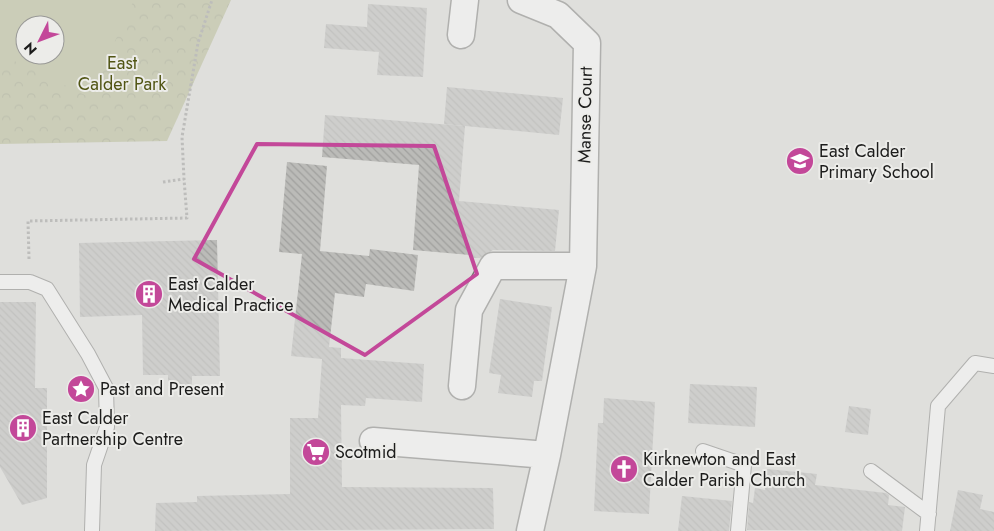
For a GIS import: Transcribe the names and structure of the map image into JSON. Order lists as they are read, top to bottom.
{
  "streets": {
    "street": ["Manse Court"]
  },
  "parks": ["East Calder Park"],
  "places": {
    "school or university": ["East Calder Primary School"],
    "building": ["East Calder Medical Practice", "East Calder Partnership Centre"],
    "place": ["Past and Present"],
    "supermarket": ["Scotmid"],
    "church": ["Kirknewton and East Calder Parish Church"]
  },
  "north": "bottom left"
}
